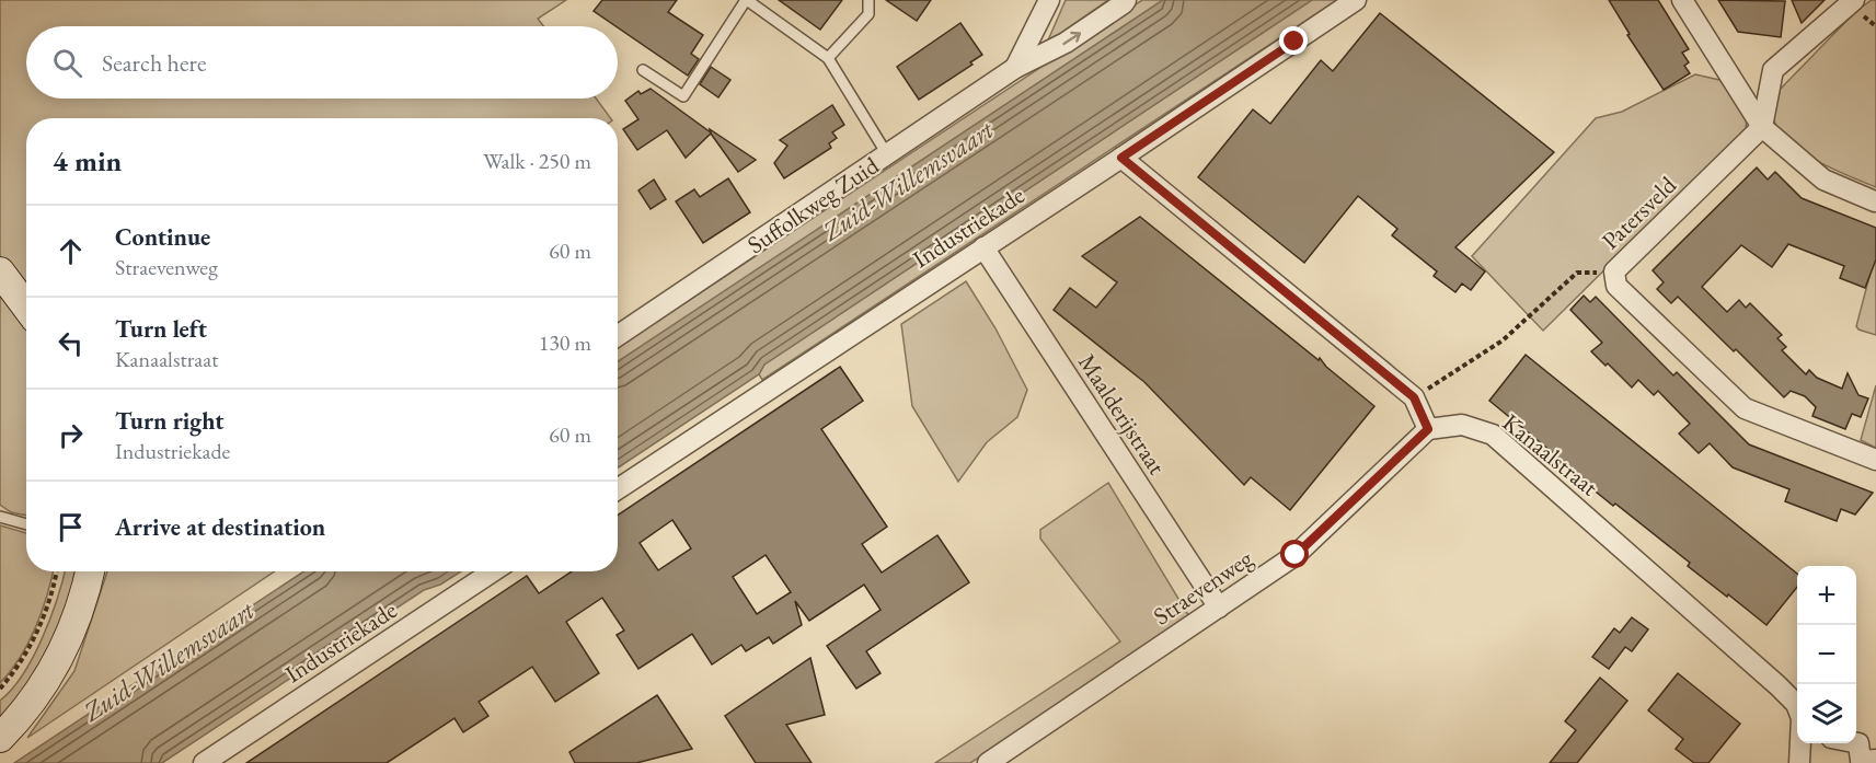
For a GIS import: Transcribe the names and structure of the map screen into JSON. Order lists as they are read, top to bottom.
{
  "streets": {
    "street": [
      "Suffolkweg Zuid",
      "Patersveld",
      "Industriekade",
      "Maalderijstraat",
      "Kanaalstraat",
      "Straevenweg"
    ]
  },
  "crossings": [
    ["Industriekade", "Maalderijstraat"],
    ["Maalderijstraat", "Straevenweg"],
    ["Kanaalstraat", "Straevenweg"]
  ],
  "water": ["Zuid-Willemsvaart"],
  "page": {
    "search": "Search here",
    "heading": ["4 min", "Walk · 250 m"],
    "list": [
      ["Continue", "Straevenweg", "60 m"],
      ["Turn left", "Kanaalstraat", "130 m"],
      ["Turn right", "Industriekade", "60 m"],
      "Arrive at destination"
    ],
    "map_buttons": ["+", "−"]
  }
}
